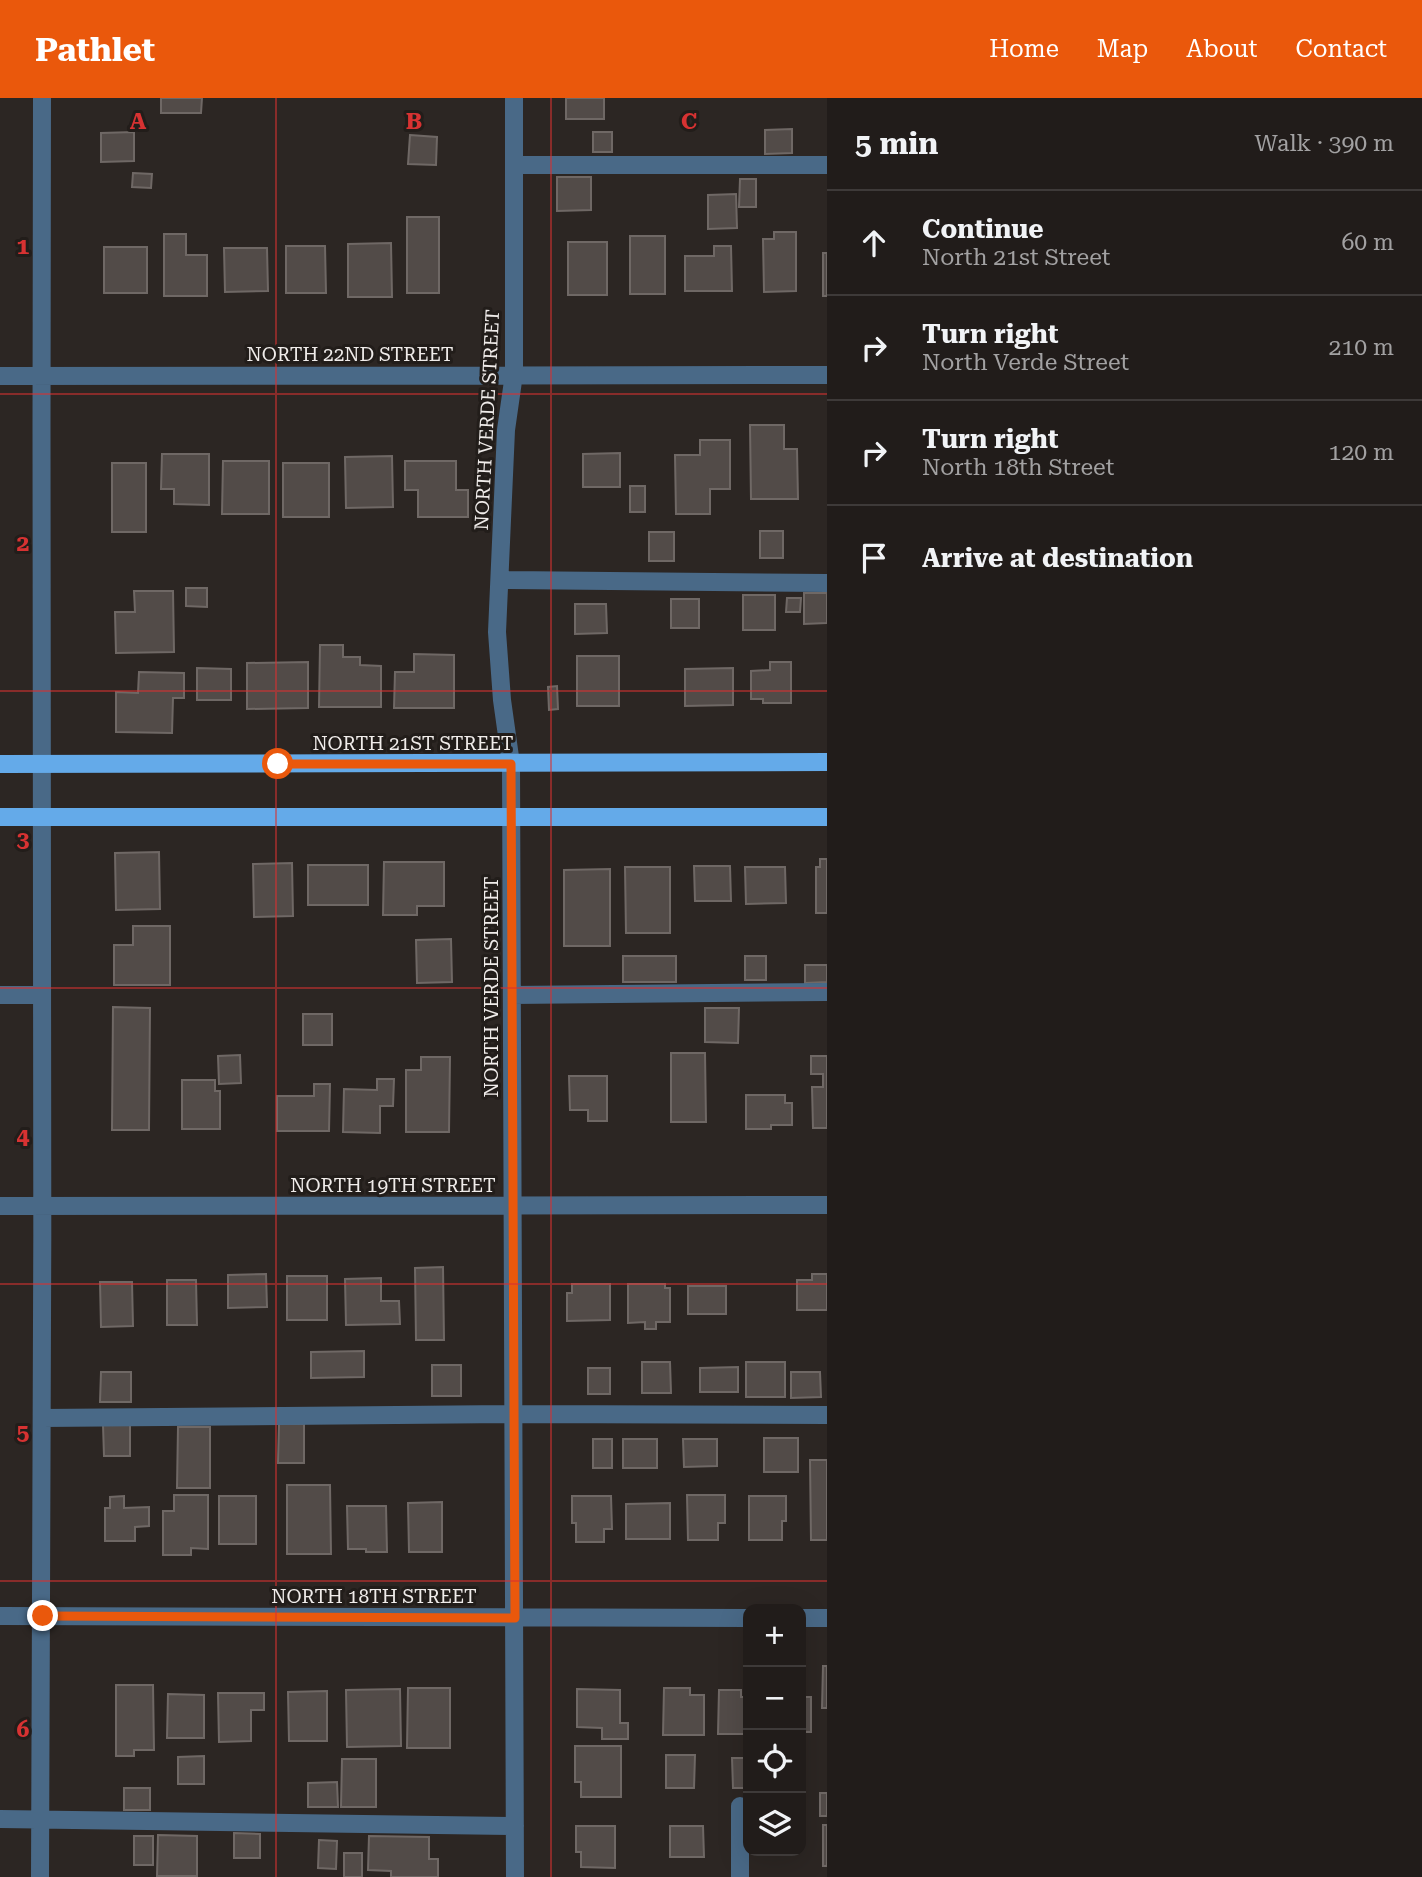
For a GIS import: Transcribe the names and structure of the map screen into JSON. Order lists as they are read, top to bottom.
{
  "streets": {
    "main road": ["NORTH 21ST STREET"],
    "street": [
      "NORTH 22ND STREET",
      "NORTH VERDE STREET",
      "NORTH 19TH STREET",
      "NORTH 18TH STREET"
    ]
  },
  "crossings": [
    ["NORTH 22ND STREET", "NORTH VERDE STREET"],
    ["NORTH VERDE STREET", "NORTH 21ST STREET"],
    ["NORTH VERDE STREET", "NORTH 19TH STREET"],
    ["NORTH VERDE STREET", "NORTH 18TH STREET"]
  ],
  "page": {
    "header": "Pathlet",
    "nav": [
      "Home",
      "Map",
      "About",
      "Contact"
    ],
    "heading": ["5 min", "Walk · 390 m"],
    "list": [
      ["Continue", "North 21st Street", "60 m"],
      ["Turn right", "North Verde Street", "210 m"],
      ["Turn right", "North 18th Street", "120 m"],
      "Arrive at destination"
    ],
    "map_buttons": ["+", "−"]
  },
  "grid": {
    "columns": ["A", "B", "C"],
    "rows": [
      "1",
      "2",
      "3",
      "4",
      "5",
      "6"
    ]
  }
}
